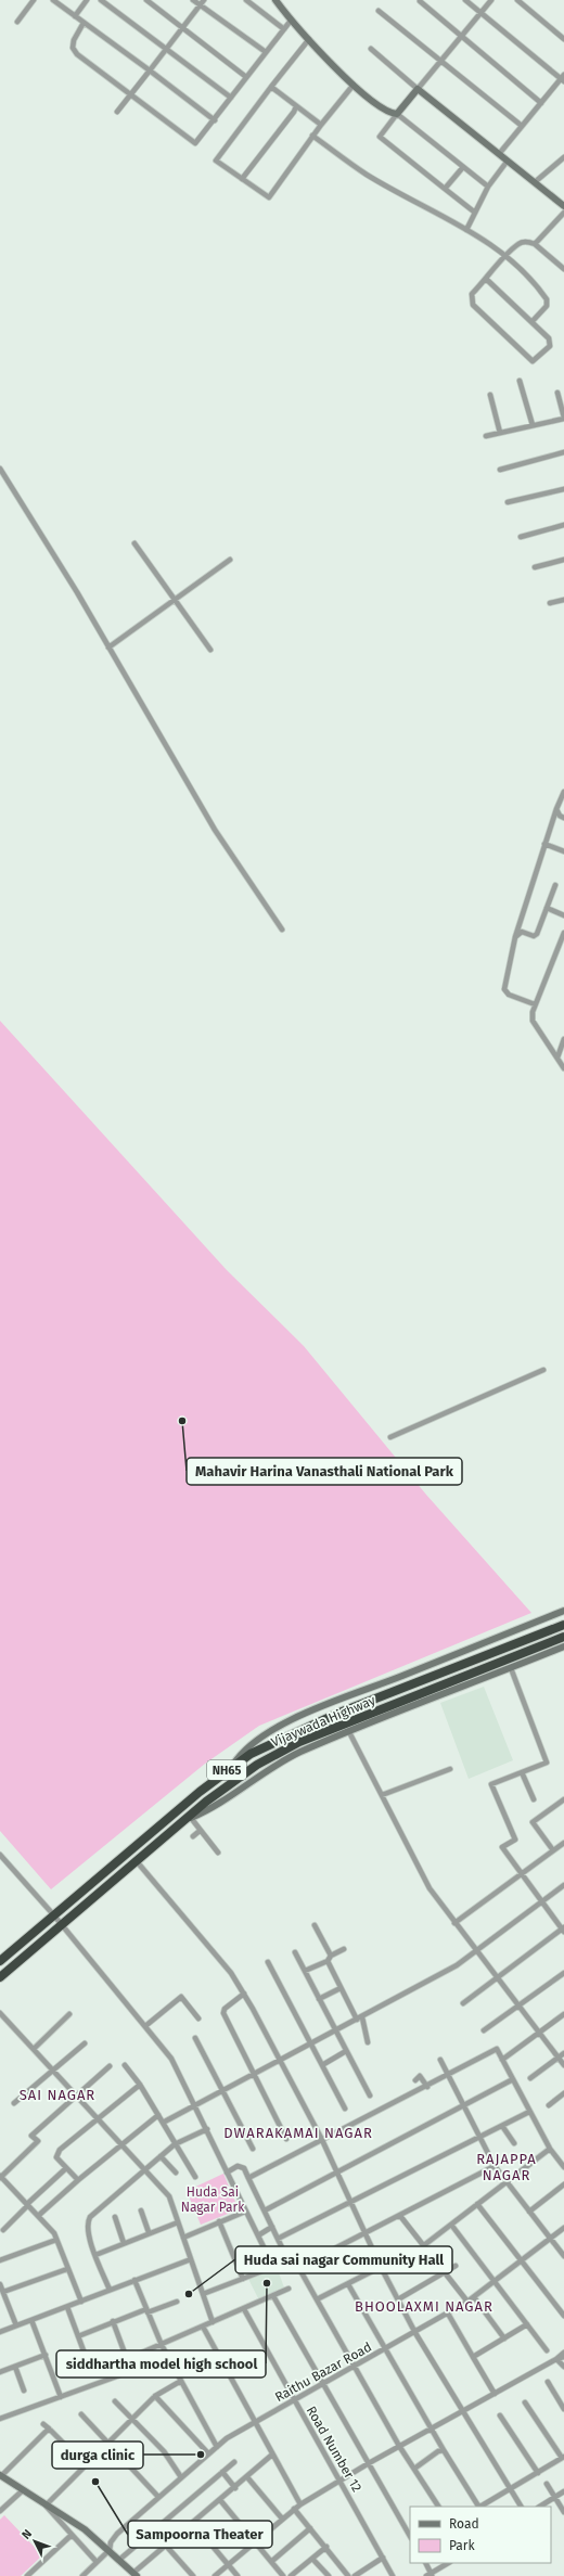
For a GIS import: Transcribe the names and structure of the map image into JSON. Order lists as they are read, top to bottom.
{
  "streets": {
    "highway": ["Vijaywada Highway", "NH65"],
    "street": ["Raithu Bazar Road", "Road Number 12"]
  },
  "crossings": [
    ["Raithu Bazar Road", "Road Number 12"]
  ],
  "districts": [
    "SAI NAGAR",
    "DWARAKAMAI NAGAR",
    "RAJAPPA NAGAR",
    "BHOOLAXMI NAGAR"
  ],
  "parks": ["Huda Sai Nagar Park"],
  "places": [
    "Mahavir Harina Vanasthali National Park",
    "siddhartha model high school",
    "Huda sai nagar Community Hall",
    "durga clinic",
    "Sampoorna Theater"
  ],
  "legend": ["Road", "Park"],
  "north": "top left"
}
